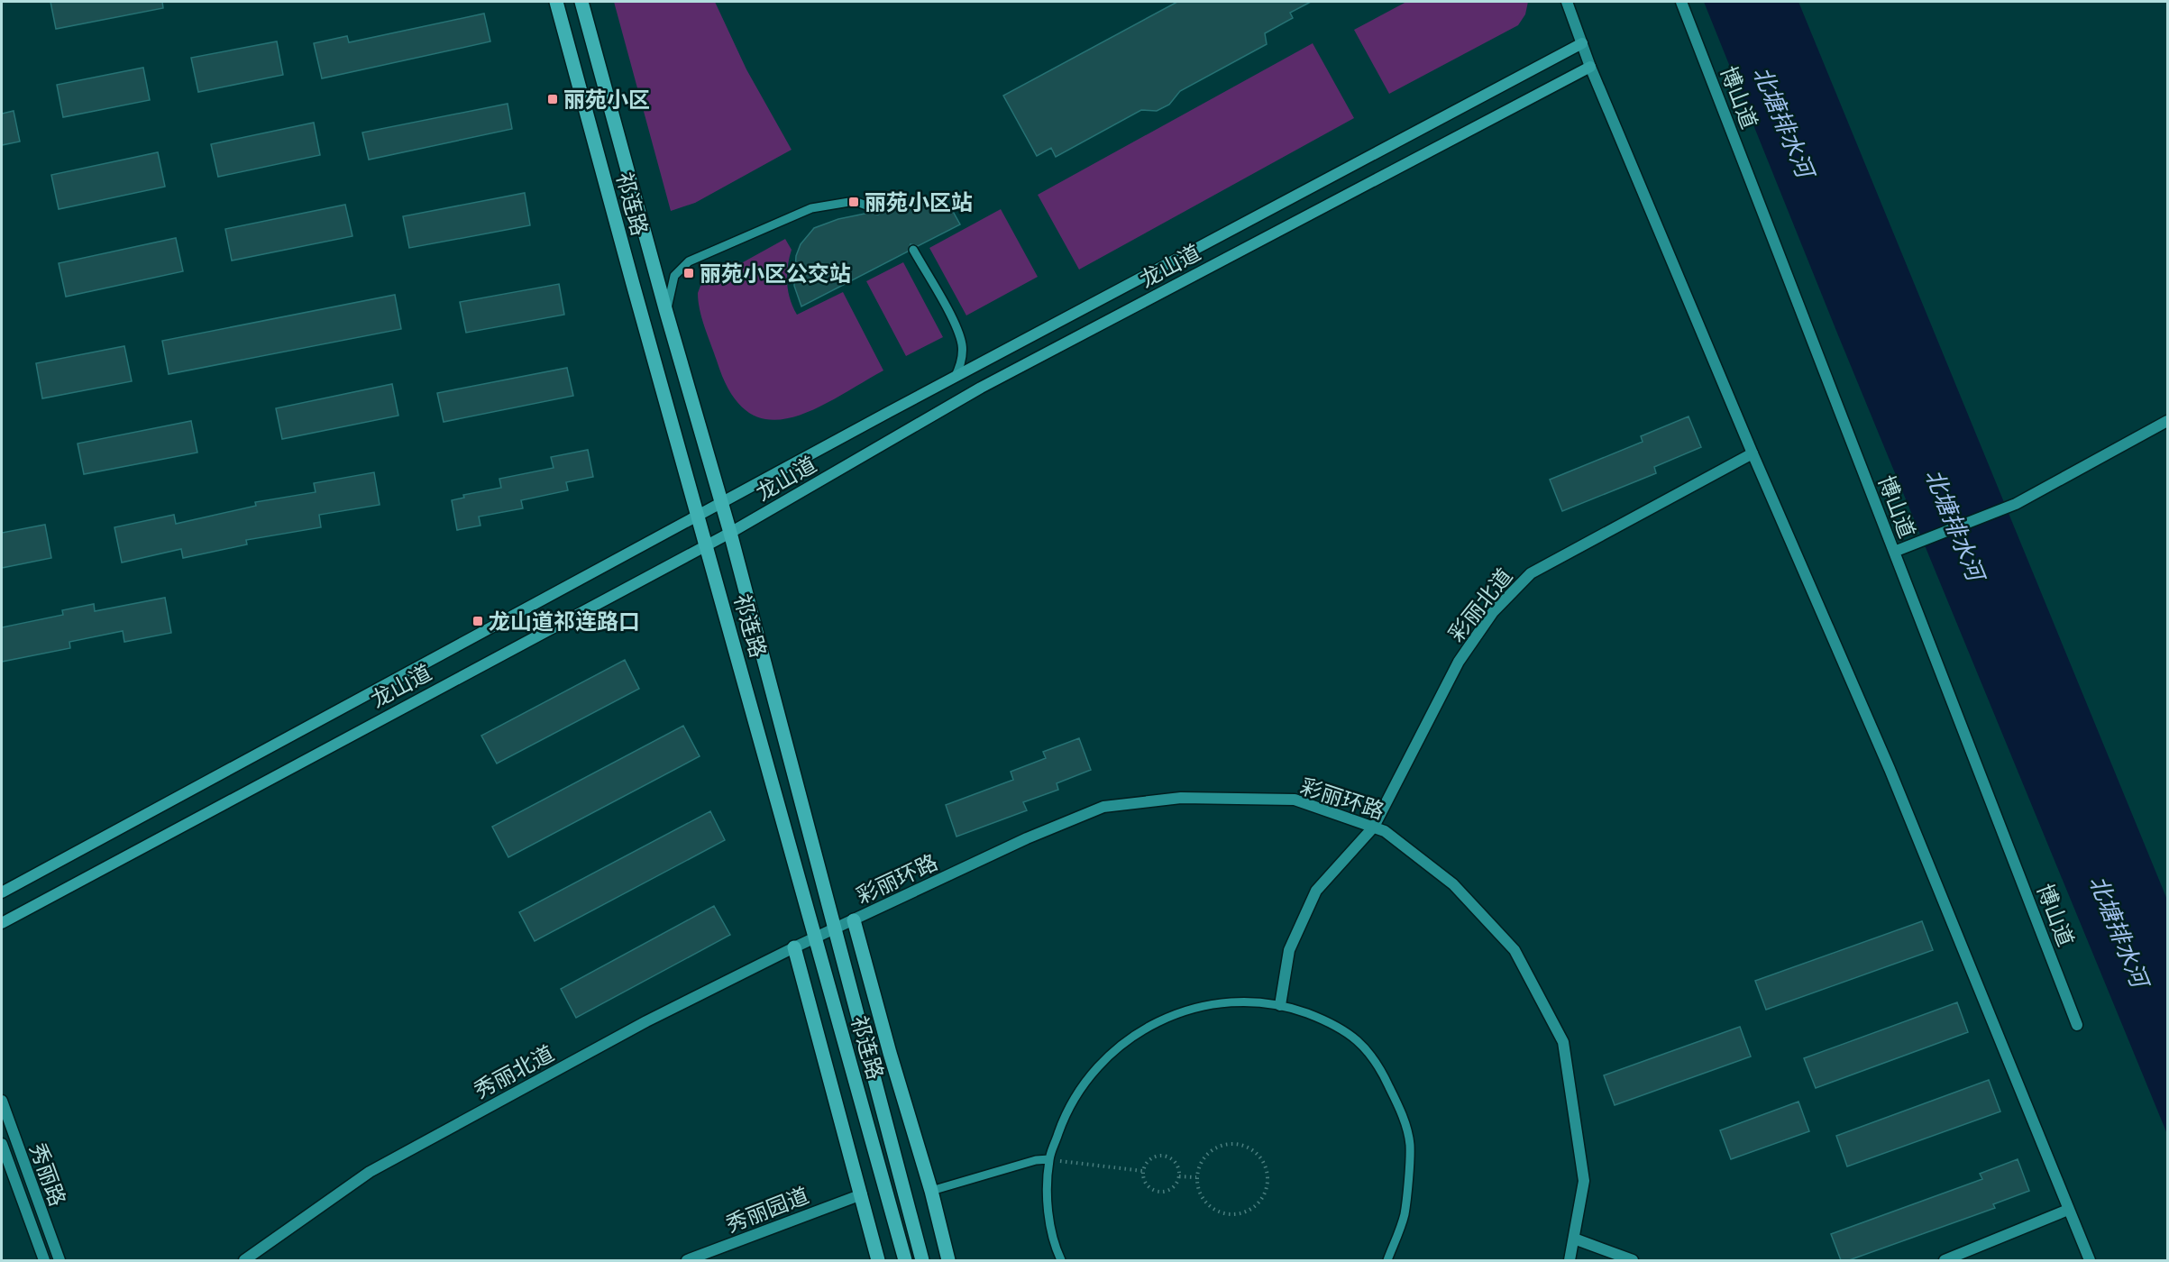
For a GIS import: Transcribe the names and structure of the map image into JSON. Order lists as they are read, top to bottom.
{
  "streets": {
    "main road": ["祁连路", "龙山道"],
    "street": [
      "博山道",
      "彩丽北道",
      "彩丽环路",
      "秀丽北道",
      "秀丽路",
      "秀丽园道"
    ]
  },
  "crossings": [
    ["祁连路", "龙山道"],
    ["祁连路", "彩丽环路"],
    ["祁连路", "秀丽北道"],
    ["彩丽北道", "彩丽环路"],
    ["彩丽环路", "秀丽北道"]
  ],
  "water": ["北塘排水河"],
  "places": {
    "transit": [
      "丽苑小区",
      "丽苑小区站",
      "丽苑小区公交站",
      "龙山道祁连路口"
    ]
  }
}
